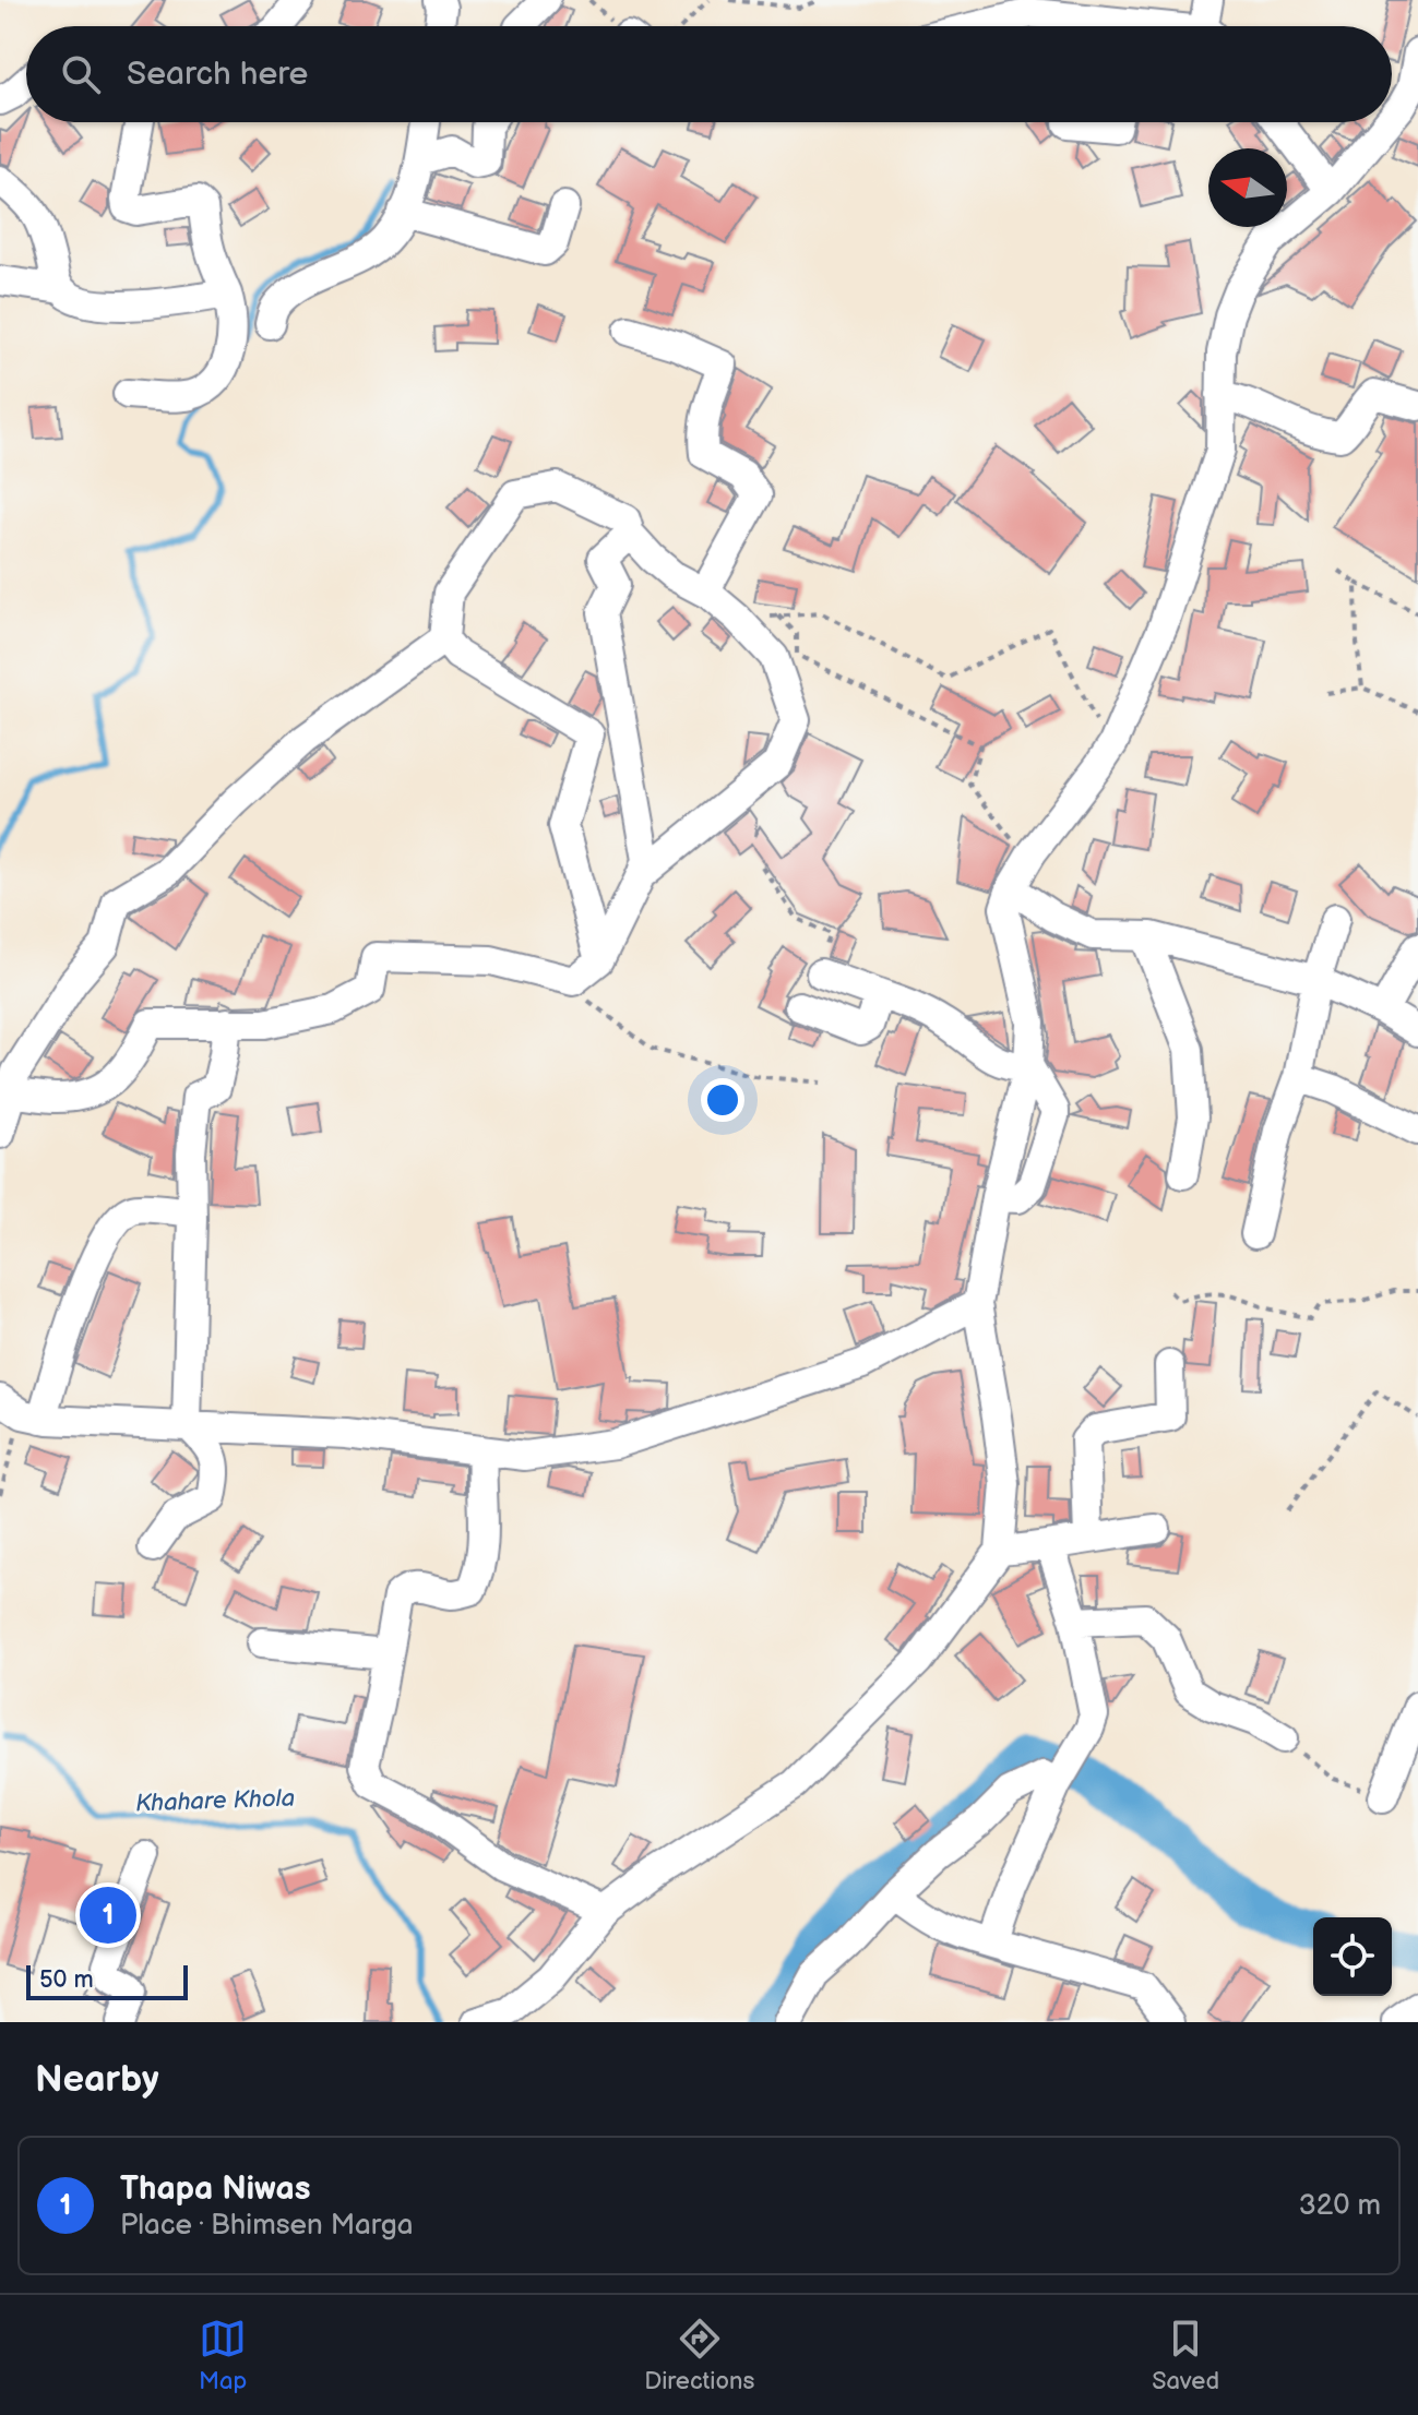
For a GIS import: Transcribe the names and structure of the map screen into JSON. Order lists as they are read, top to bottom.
{
  "water": ["Khahare Khola"],
  "scale_bar": "50 m",
  "north": "left",
  "page": {
    "search": "Search here",
    "pins": "1",
    "scale": "50 m",
    "heading": "Nearby",
    "list": [
      {
        "mark": "1",
        "name": "Thapa Niwas",
        "note": "Place · Bhimsen Marga",
        "value": "320 m"
      }
    ],
    "nav": ["Map", "Directions", "Saved"]
  }
}
